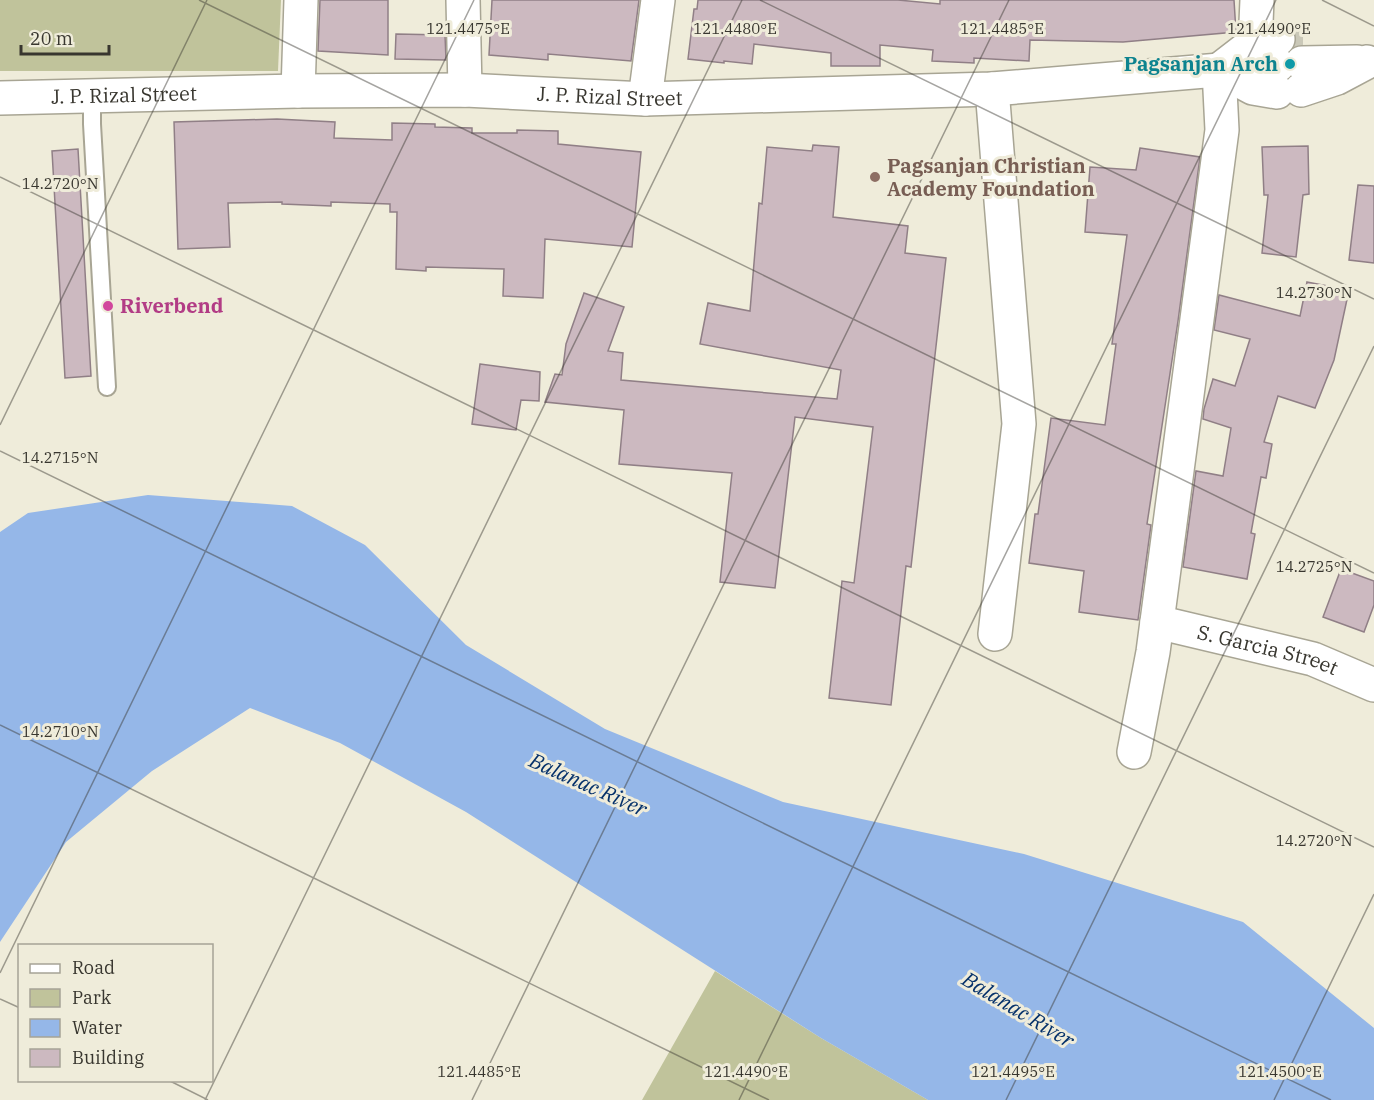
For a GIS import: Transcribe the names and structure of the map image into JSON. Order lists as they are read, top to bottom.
{
  "streets": {
    "street": ["J. P. Rizal Street", "S. Garcia Street"]
  },
  "water": ["Balanac River"],
  "places": ["Pagsanjan Arch", "Pagsanjan Christian Academy Foundation", "Riverbend"],
  "legend": [
    "Road",
    "Park",
    "Water",
    "Building"
  ],
  "scale_bar": "20 m",
  "coordinates": [
    "121.4475°E",
    "121.4480°E",
    "121.4485°E",
    "121.4490°E",
    "14.2720°N",
    "14.2730°N",
    "14.2715°N",
    "14.2725°N",
    "14.2710°N",
    "121.4495°E",
    "121.4500°E"
  ]
}
